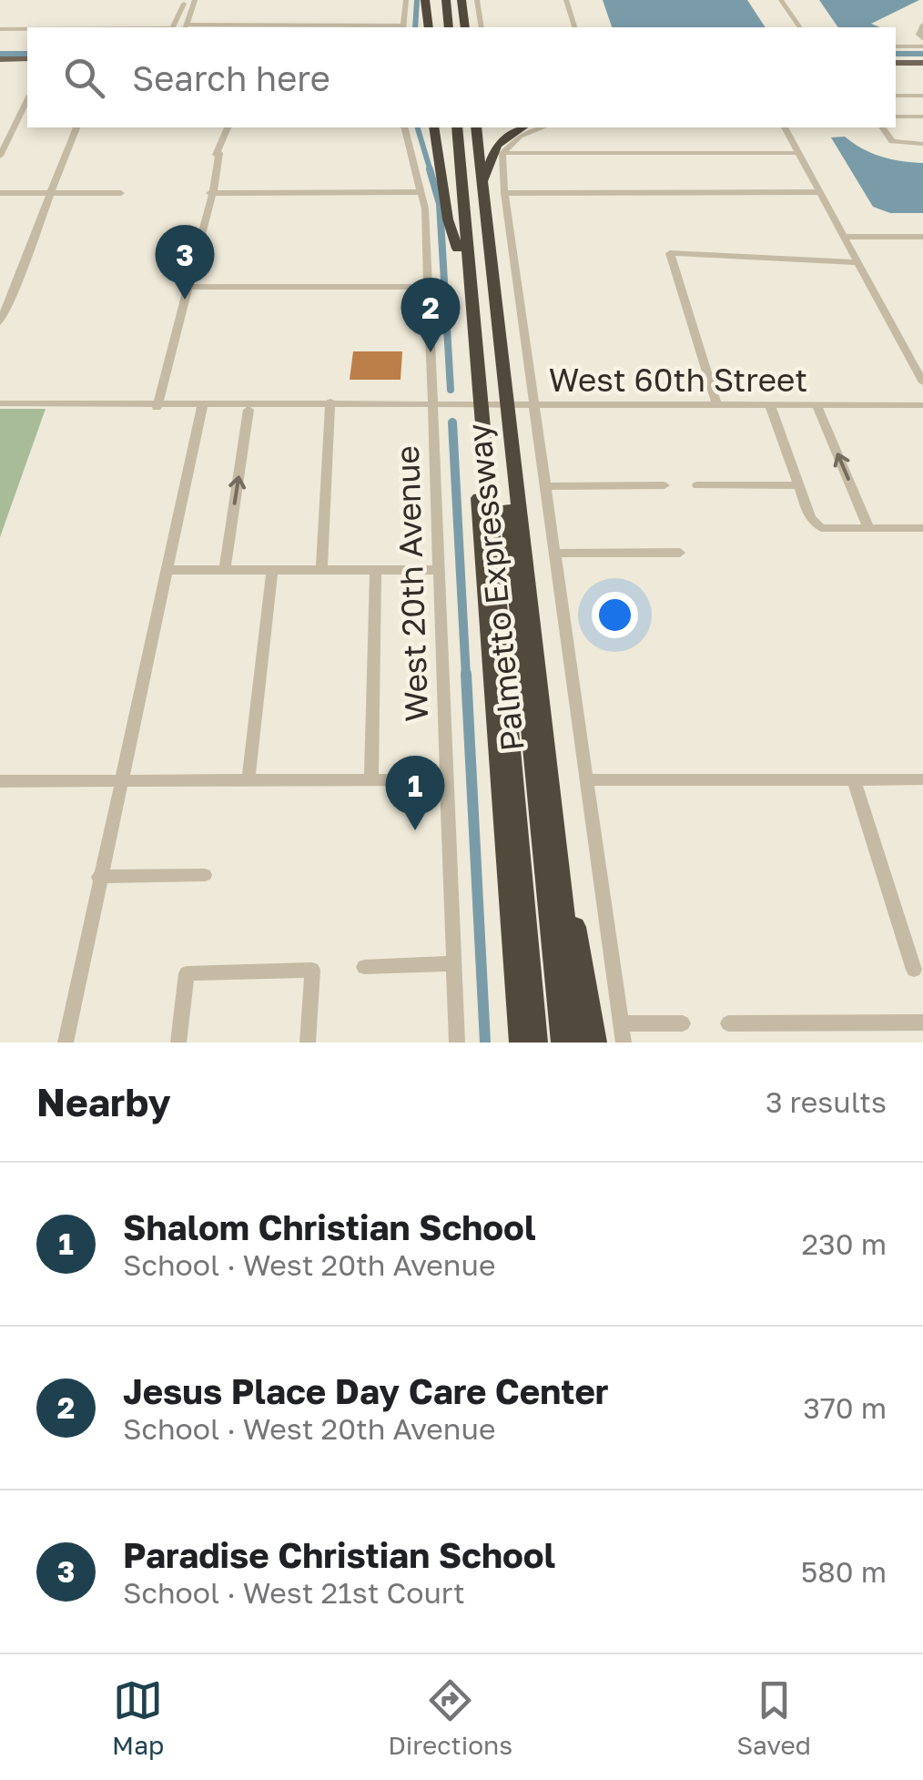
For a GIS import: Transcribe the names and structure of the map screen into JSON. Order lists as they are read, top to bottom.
{
  "streets": {
    "highway": ["Palmetto Expressway"],
    "street": ["West 60th Street", "West 20th Avenue"]
  },
  "crossings": [
    ["West 60th Street", "West 20th Avenue"]
  ],
  "page": {
    "search": "Search here",
    "pins": ["3", "2", "1"],
    "heading": ["Nearby", "3 results"],
    "list": [
      {
        "mark": "1",
        "name": "Shalom Christian School",
        "note": "School · West 20th Avenue",
        "value": "230 m"
      },
      {
        "mark": "2",
        "name": "Jesus Place Day Care Center",
        "note": "School · West 20th Avenue",
        "value": "370 m"
      },
      {
        "mark": "3",
        "name": "Paradise Christian School",
        "note": "School · West 21st Court",
        "value": "580 m"
      }
    ],
    "nav": ["Map", "Directions", "Saved"]
  }
}
